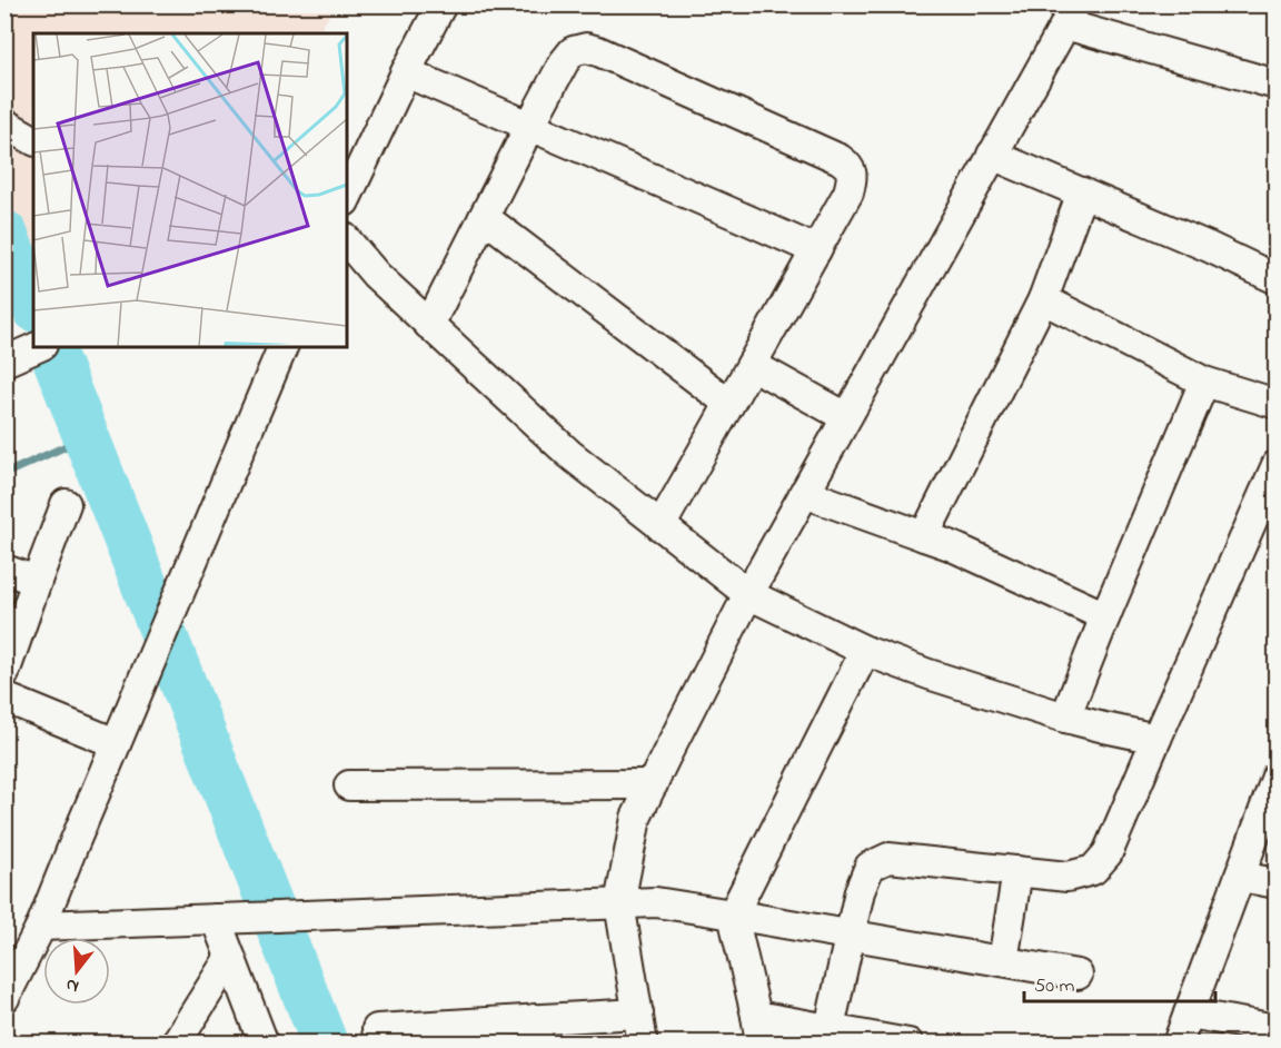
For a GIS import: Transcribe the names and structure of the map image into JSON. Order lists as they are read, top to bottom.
{
  "scale_bar": "50 m",
  "north": "bottom"
}
